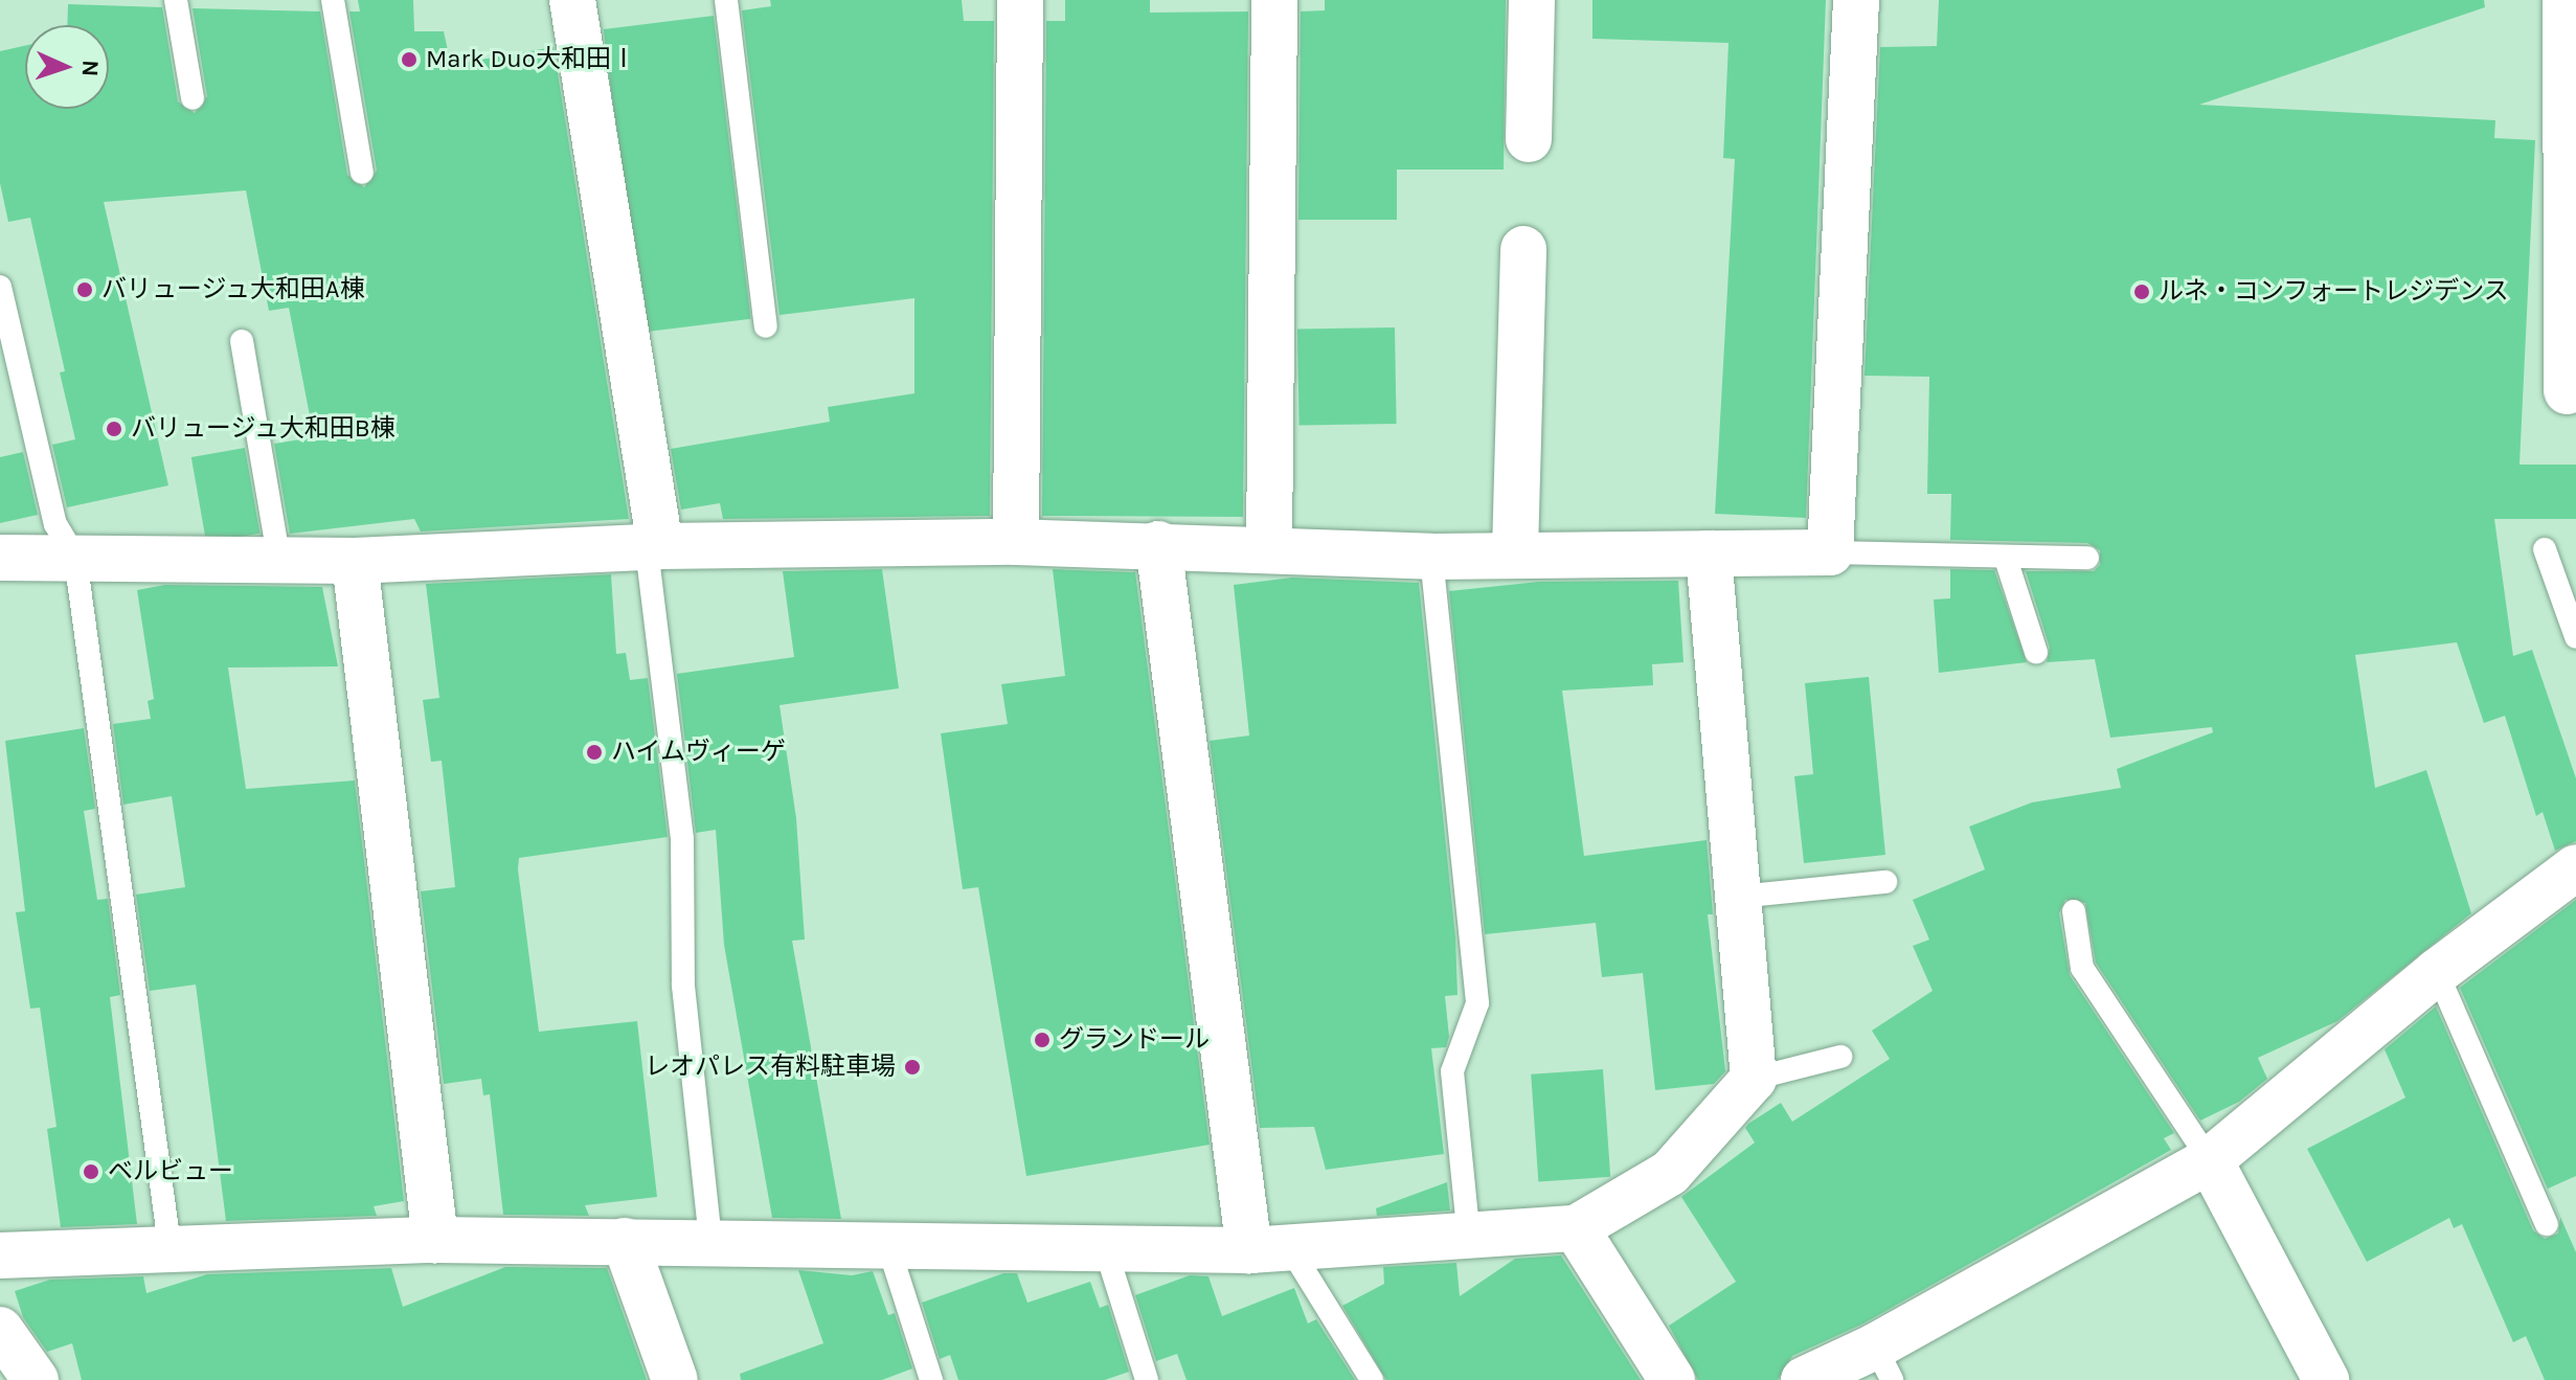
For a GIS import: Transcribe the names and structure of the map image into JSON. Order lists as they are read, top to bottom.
{
  "places": [
    "Mark Duo大和田Ⅰ",
    "バリュージュ大和田A棟",
    "ルネ・コンフォートレジデンス",
    "バリュージュ大和田B棟",
    "ハイムヴィーゲ",
    "グランドール",
    "レオパレス有料駐車場",
    "ベルビュー"
  ],
  "north": "right"
}
